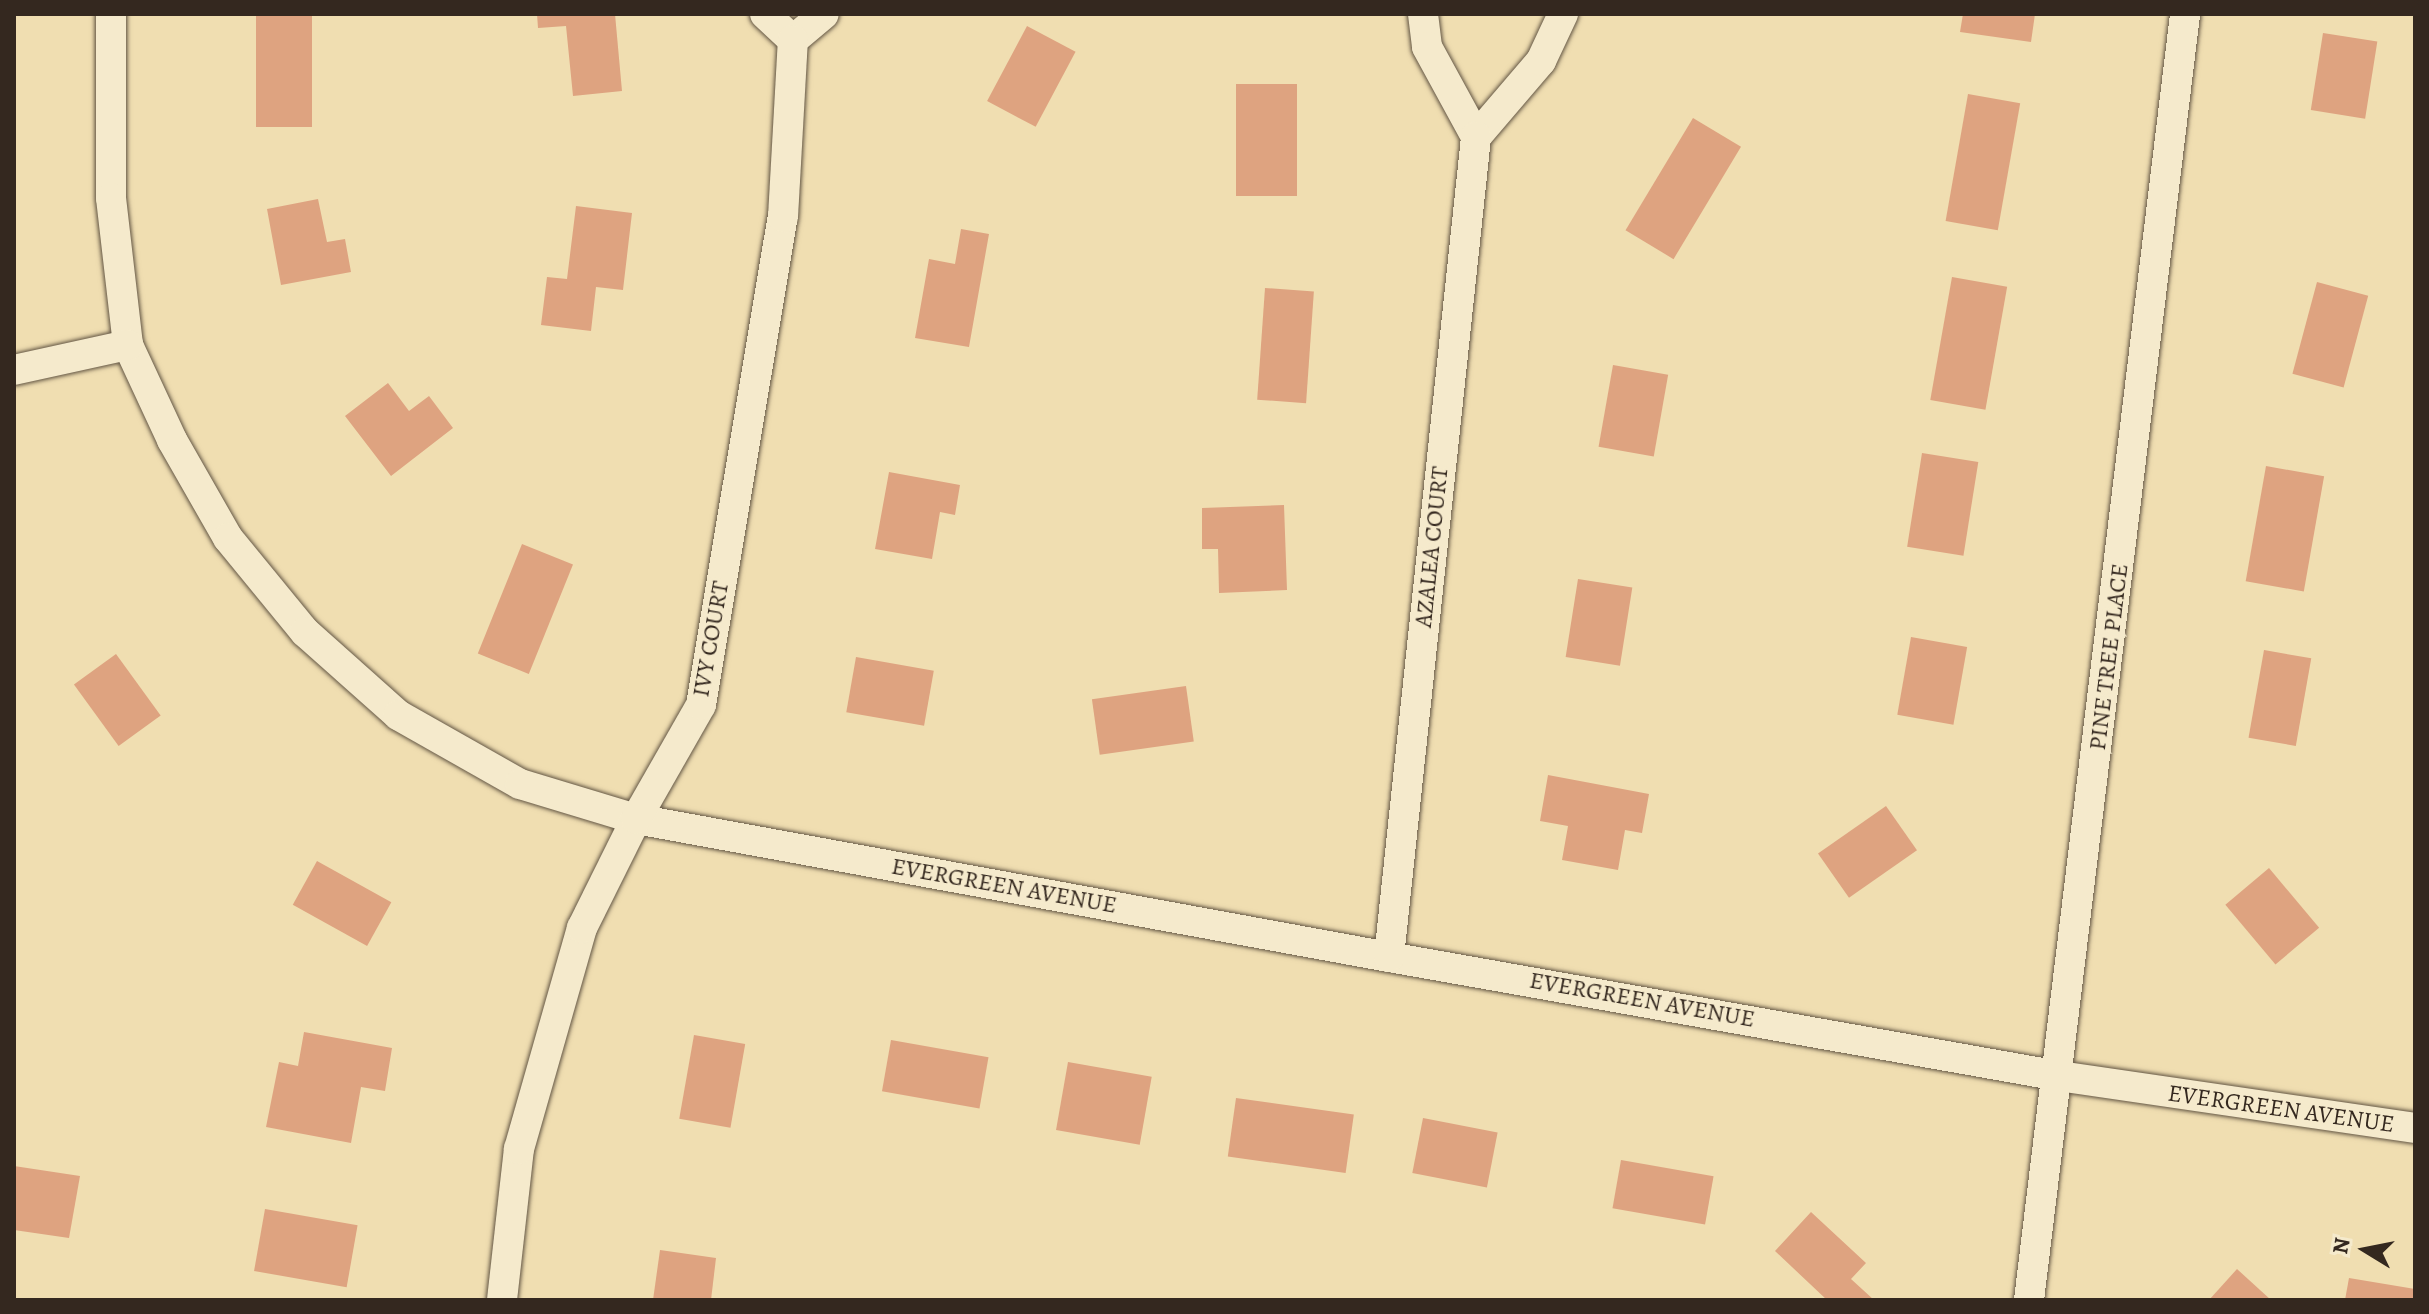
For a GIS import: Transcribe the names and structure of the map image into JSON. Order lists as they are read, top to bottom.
{
  "streets": {
    "street": [
      "AZALEA COURT",
      "IVY COURT",
      "PINE TREE PLACE",
      "EVERGREEN AVENUE"
    ]
  },
  "crossings": [
    ["AZALEA COURT", "EVERGREEN AVENUE"],
    ["IVY COURT", "EVERGREEN AVENUE"],
    ["PINE TREE PLACE", "EVERGREEN AVENUE"]
  ],
  "north": "left"
}
